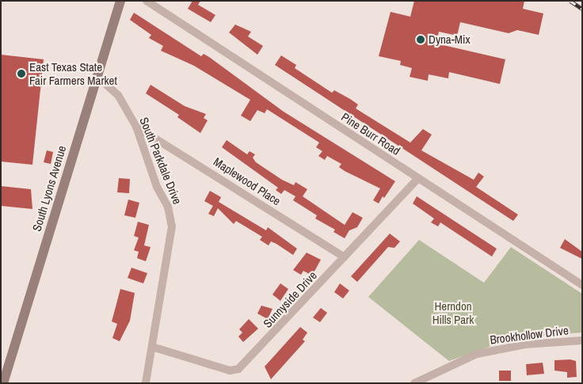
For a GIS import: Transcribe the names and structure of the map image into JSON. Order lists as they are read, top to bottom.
{
  "streets": {
    "street": [
      "Pine Burr Road",
      "South Parkdale Drive",
      "Maplewood Place",
      "South Lyons Avenue",
      "Sunnyside Drive",
      "Brookhollow Drive"
    ]
  },
  "crossings": [
    ["Pine Burr Road", "Sunnyside Drive"],
    ["South Parkdale Drive", "Maplewood Place"],
    ["South Parkdale Drive", "South Lyons Avenue"],
    ["South Parkdale Drive", "Sunnyside Drive"],
    ["Maplewood Place", "Sunnyside Drive"]
  ],
  "parks": ["Herndon Hills Park"],
  "places": ["Dyna-Mix", "East Texas State Fair Farmers Market"]
}
